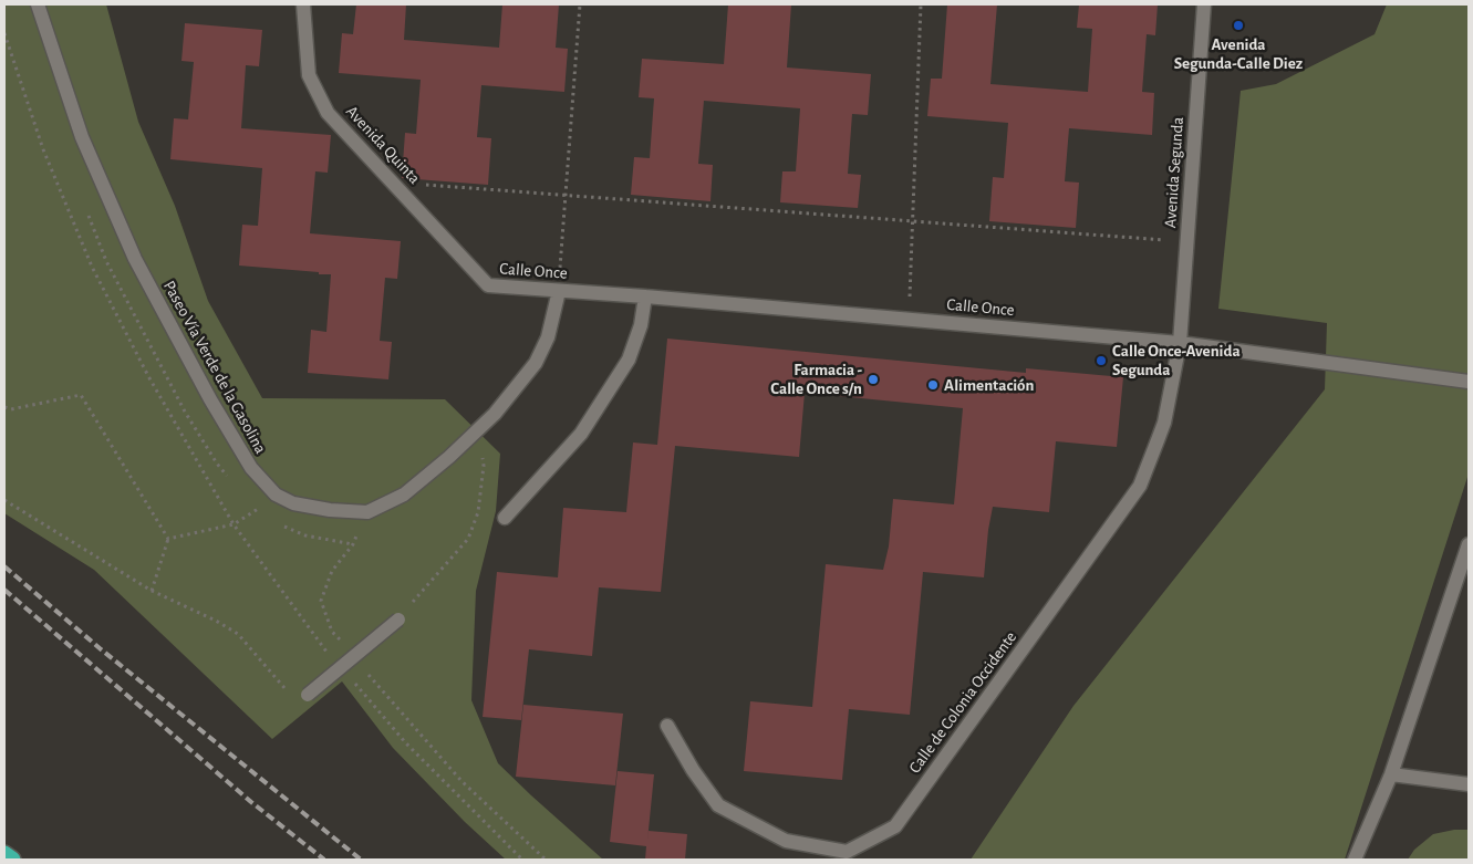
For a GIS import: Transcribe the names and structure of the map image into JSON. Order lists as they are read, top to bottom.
{
  "streets": {
    "street": [
      "Avenida Quinta",
      "Avenida Segunda",
      "Calle Once",
      "Paseo Vía Verde de la Gasolina",
      "Calle de Colonia Occidente"
    ]
  },
  "crossings": [
    ["Avenida Quinta", "Calle Once"],
    ["Avenida Segunda", "Calle Once"],
    ["Avenida Segunda", "Calle de Colonia Occidente"],
    ["Calle Once", "Paseo Vía Verde de la Gasolina"],
    ["Calle Once", "Calle de Colonia Occidente"]
  ],
  "places": [
    "Avenida Segunda-Calle Diez",
    "Calle Once-Avenida Segunda",
    "Farmacia - Calle Once s/n",
    "Alimentación"
  ]
}
